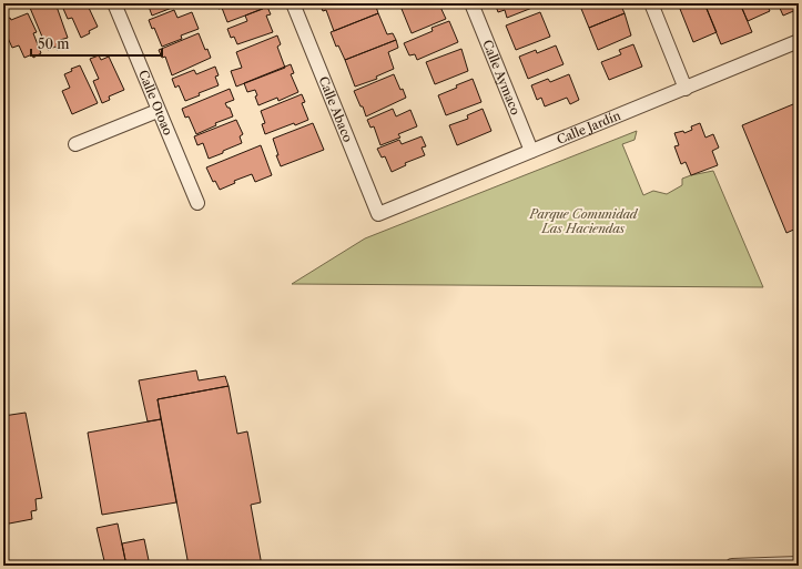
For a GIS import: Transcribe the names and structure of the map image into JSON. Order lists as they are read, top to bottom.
{
  "streets": {
    "street": [
      "Calle Aymaco",
      "Calle Otoao",
      "Calle Abaco",
      "Calle Jardín"
    ]
  },
  "crossings": [
    ["Calle Aymaco", "Calle Jardín"],
    ["Calle Abaco", "Calle Jardín"]
  ],
  "parks": ["Parque Comunidad Las Haciendas"],
  "scale_bar": "50 m"
}
